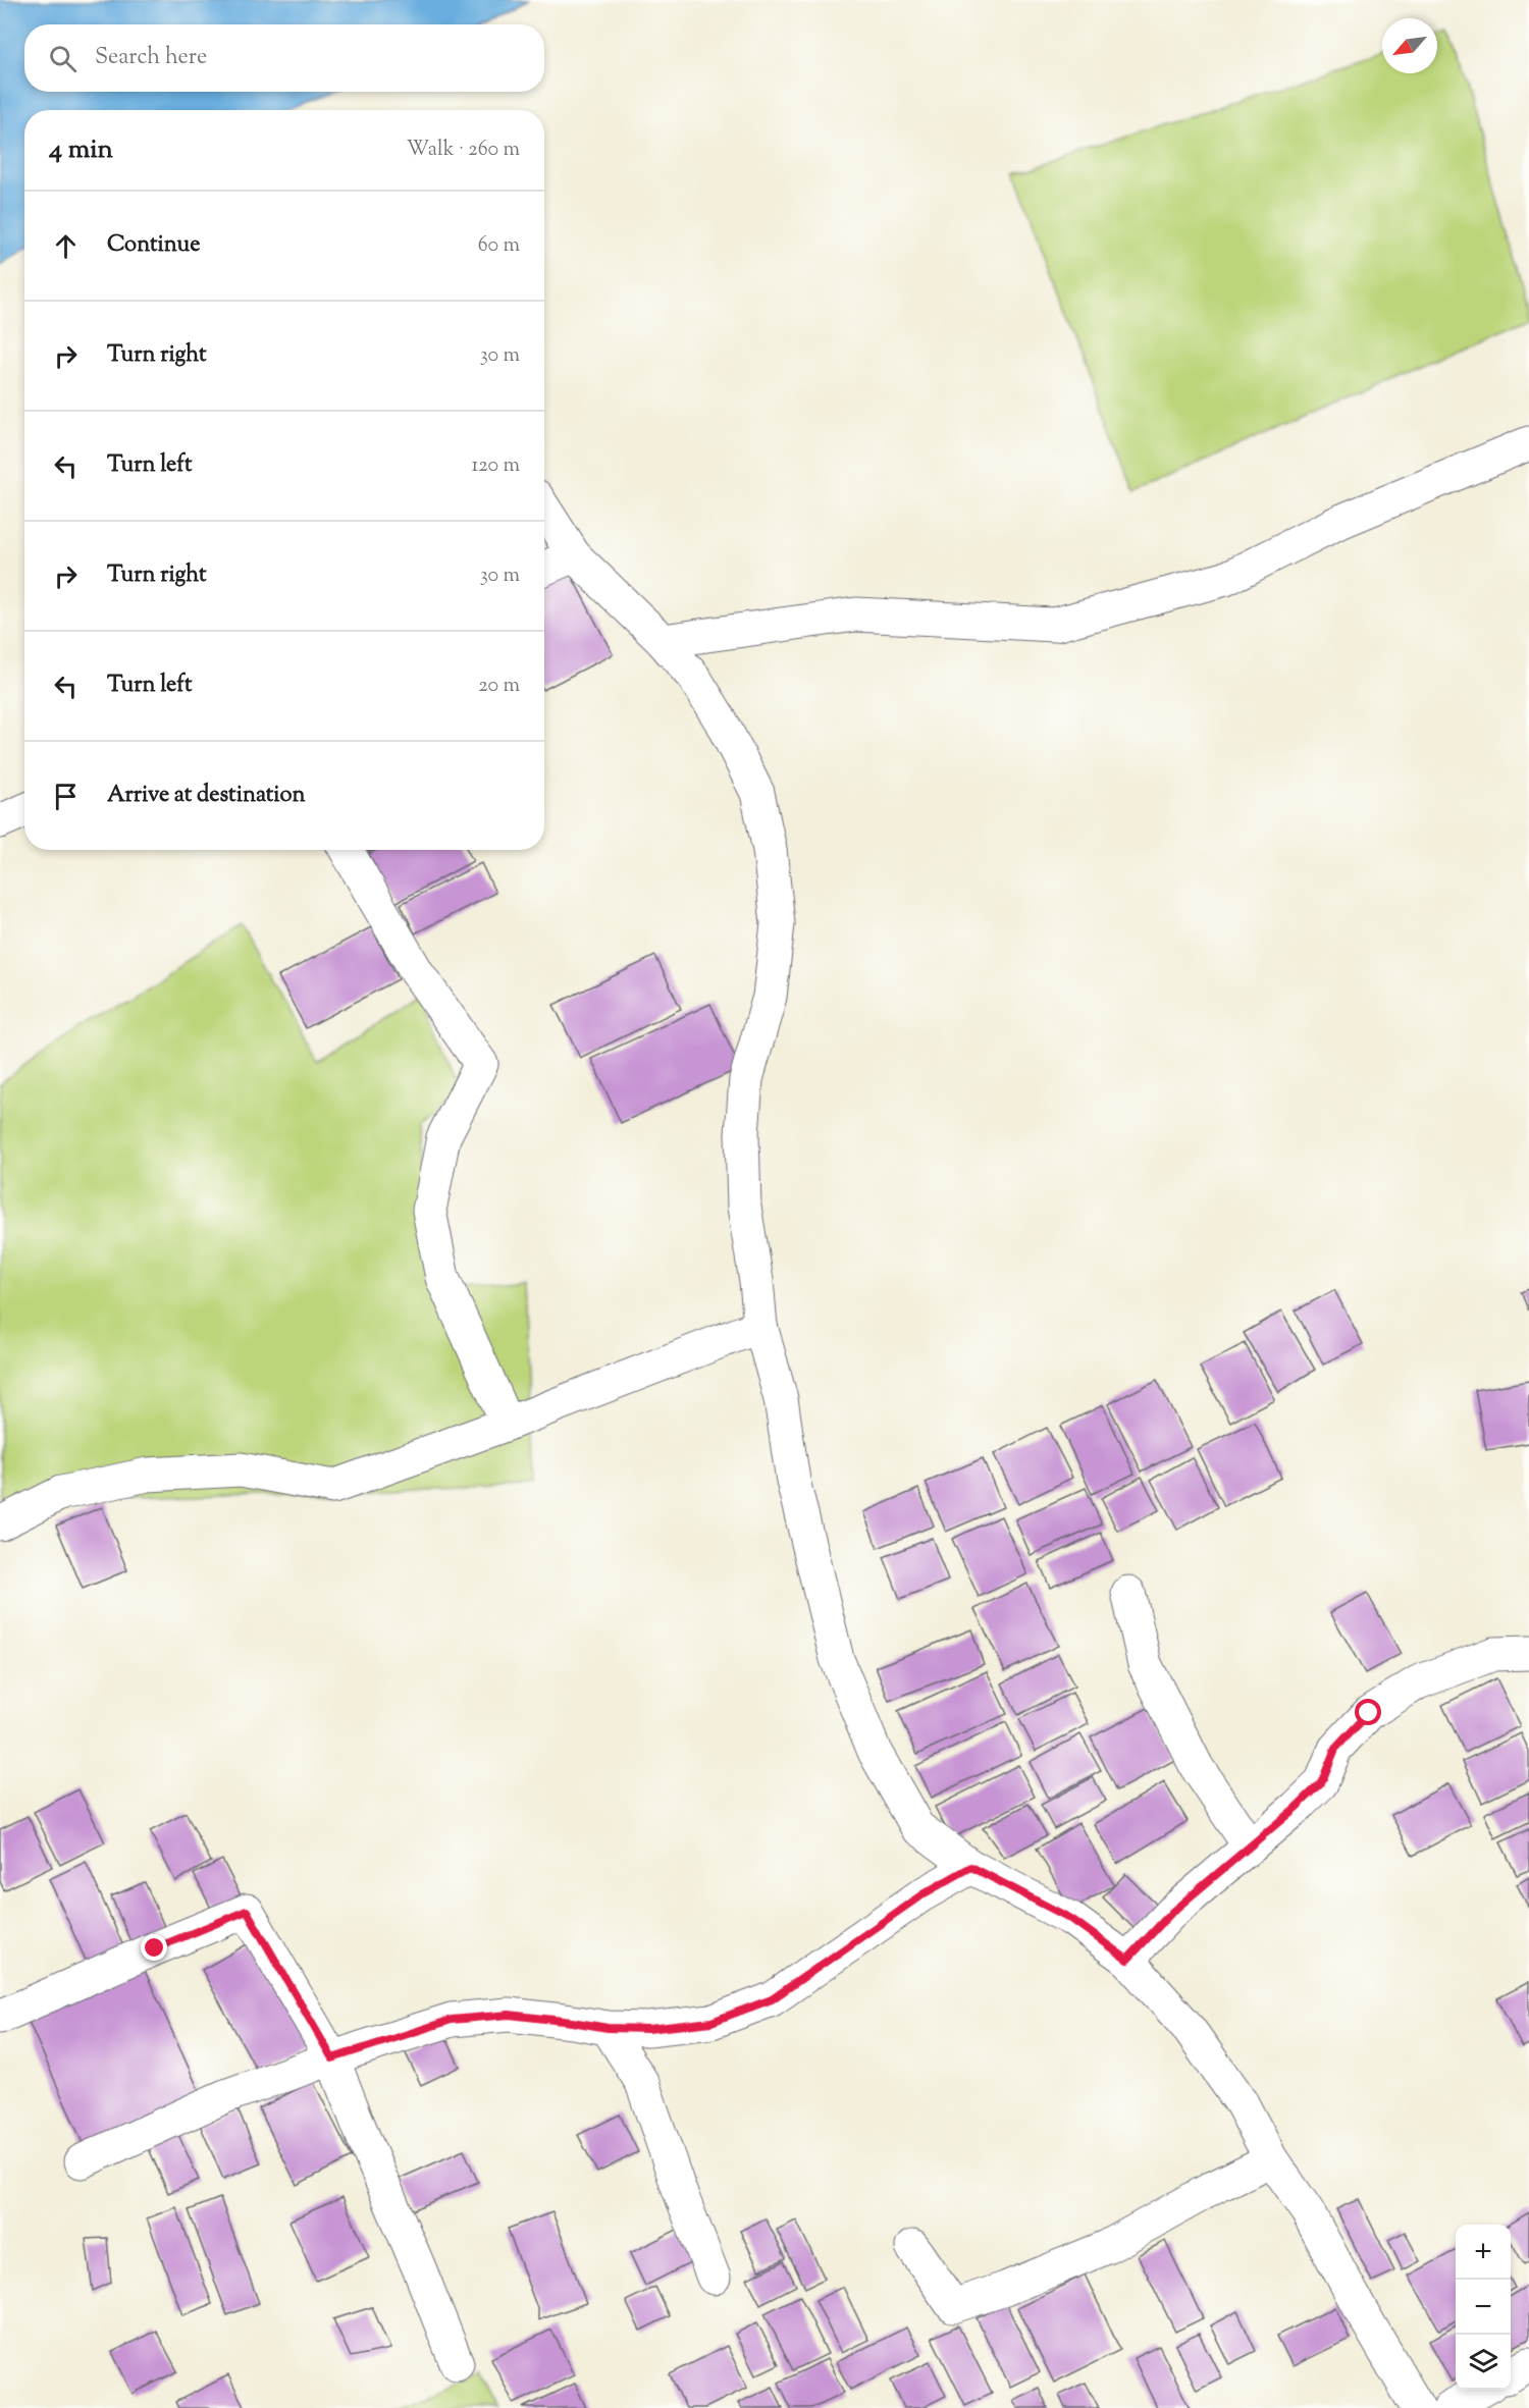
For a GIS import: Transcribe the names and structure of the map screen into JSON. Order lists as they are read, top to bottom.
{
  "north": "bottom left",
  "page": {
    "search": "Search here",
    "heading": ["4 min", "Walk · 260 m"],
    "list": [
      ["Continue", "60 m"],
      ["Turn right", "30 m"],
      ["Turn left", "120 m"],
      ["Turn right", "30 m"],
      ["Turn left", "20 m"],
      "Arrive at destination"
    ],
    "map_buttons": ["+", "−"]
  }
}
